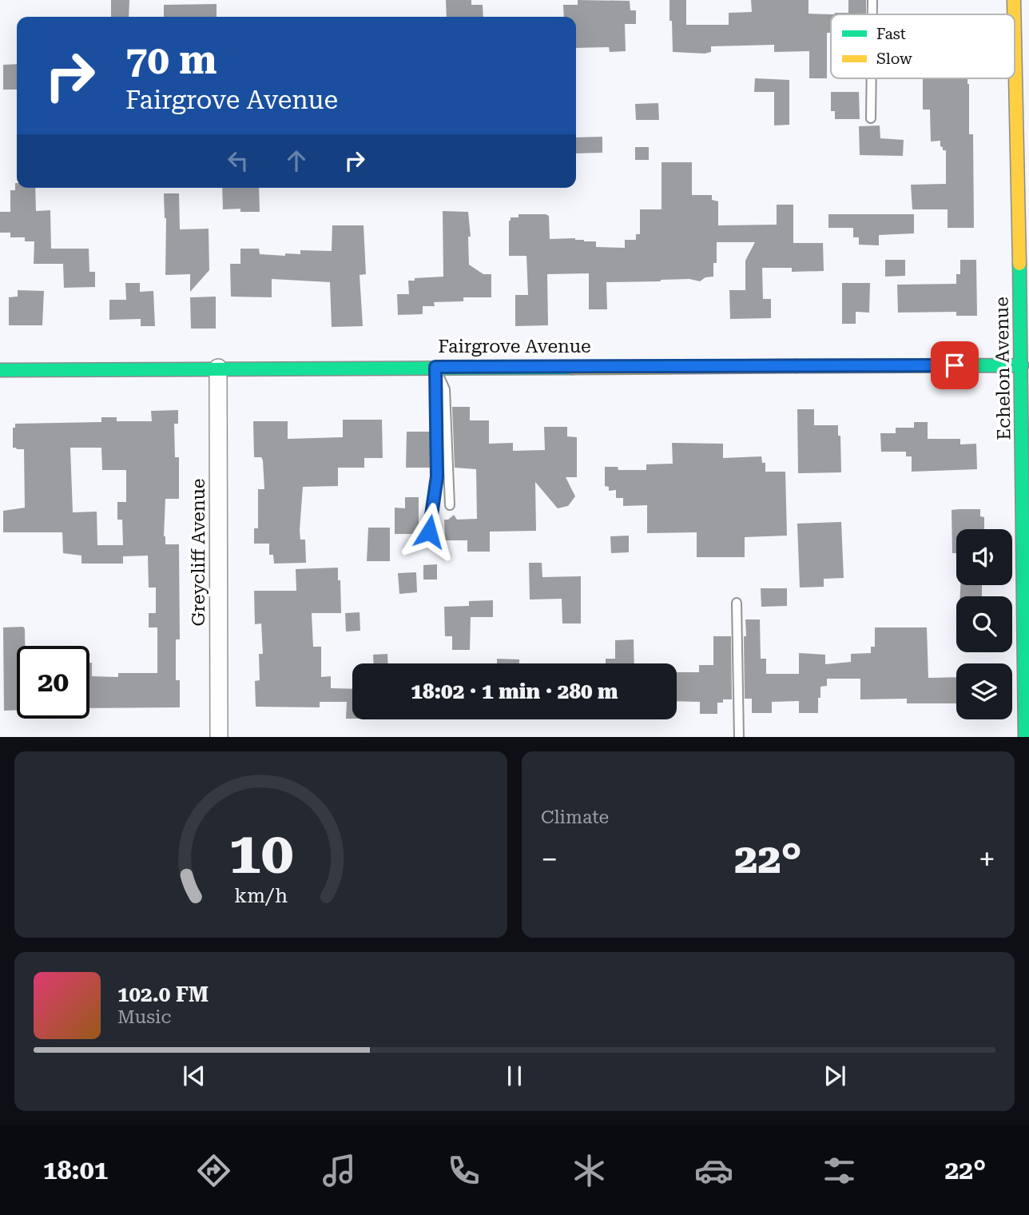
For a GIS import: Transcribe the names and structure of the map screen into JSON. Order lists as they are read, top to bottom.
{
  "streets": {
    "street": ["Fairgrove Avenue", "Echelon Avenue", "Greycliff Avenue"]
  },
  "crossings": [
    ["Fairgrove Avenue", "Echelon Avenue"],
    ["Fairgrove Avenue", "Greycliff Avenue"]
  ],
  "legend": ["Fast", "Slow"],
  "page": {
    "turn": ["70 m", "Fairgrove Avenue"],
    "limit": "20",
    "trip": "18:02 · 1 min · 280 m",
    "tile": "Climate",
    "heat": ["−", "22°", "+"],
    "song": ["102.0 FM", "Music"],
    "tabs": ["18:01", "22°"],
    "gauge": ["10", "km/h"]
  }
}
